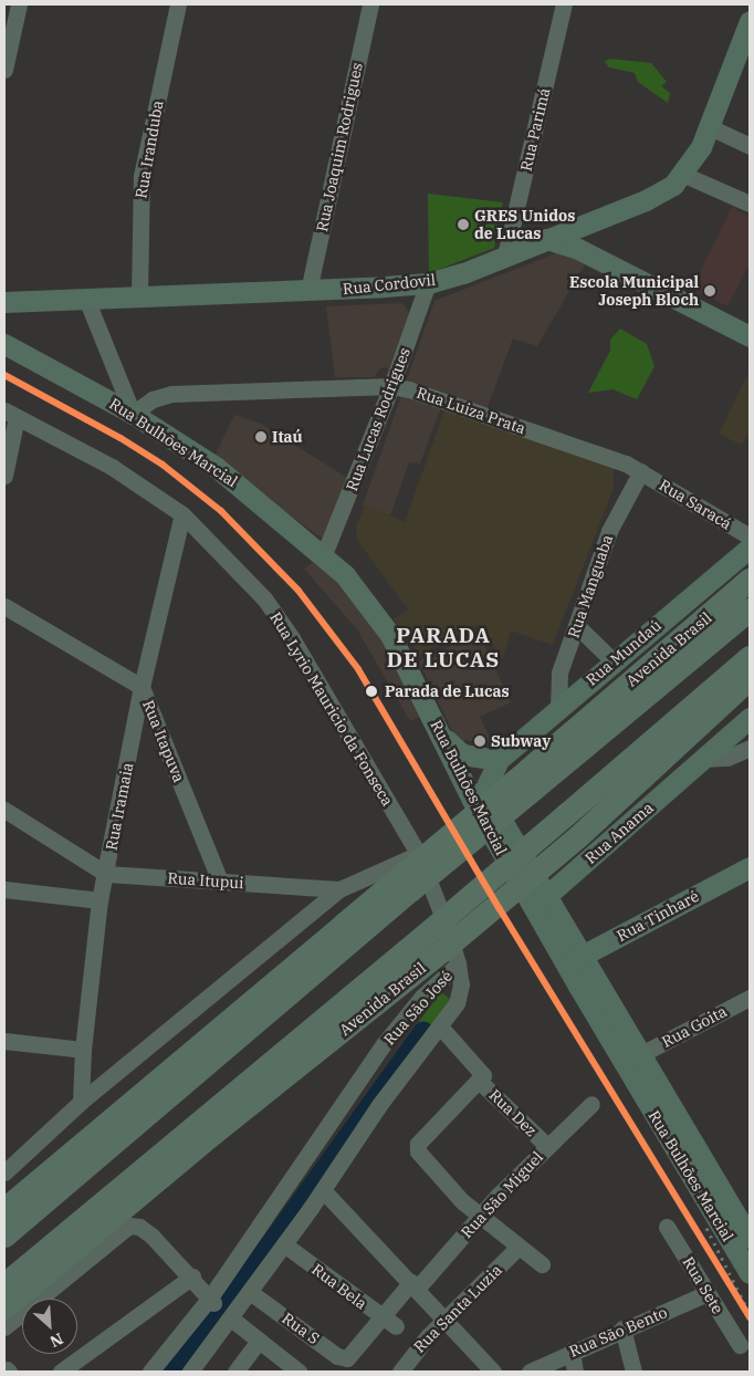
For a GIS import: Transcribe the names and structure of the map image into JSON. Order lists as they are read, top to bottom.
{
  "streets": {
    "highway": ["Avenida Brasil"],
    "main road": [
      "Rua Cordovil",
      "Rua Bulhões Marcial",
      "Rua Mundaú",
      "Rua Anama",
      "Rua Tinharé"
    ],
    "street": [
      "Rua Parimá",
      "Rua Joaquim Rodrigues",
      "Rua Iranduba",
      "Rua Luiza Prata",
      "Rua Lucas Rodrigues",
      "Rua Saracá",
      "Rua Manguaba",
      "Rua Lyrio Mauricio da Fonseca",
      "Rua Itapuva",
      "Rua Iramaia",
      "Rua Itupui",
      "Rua São José",
      "Rua Goita",
      "Rua Dez",
      "Rua São Miguel",
      "Rua Sete",
      "Rua Bela",
      "Rua Santa Luzia",
      "Rua S",
      "Rua São Bento"
    ]
  },
  "crossings": [
    ["Rua Parimá", "Rua Cordovil"],
    ["Rua Joaquim Rodrigues", "Rua Cordovil"],
    ["Rua Iranduba", "Rua Cordovil"],
    ["Rua Cordovil", "Rua Lucas Rodrigues"],
    ["Rua Luiza Prata", "Rua Lucas Rodrigues"],
    ["Rua Luiza Prata", "Rua Bulhões Marcial"],
    ["Rua Luiza Prata", "Rua Saracá"],
    ["Rua Luiza Prata", "Rua Manguaba"],
    ["Rua Lucas Rodrigues", "Rua Bulhões Marcial"],
    ["Rua Bulhões Marcial", "Rua Mundaú"],
    ["Rua Bulhões Marcial", "Rua Anama"],
    ["Rua Bulhões Marcial", "Rua Tinharé"],
    ["Rua Bulhões Marcial", "Rua Goita"],
    ["Rua Saracá", "Rua Manguaba"],
    ["Rua Manguaba", "Rua Mundaú"],
    ["Avenida Brasil", "Rua Lyrio Mauricio da Fonseca"],
    ["Avenida Brasil", "Rua São José"],
    ["Rua Lyrio Mauricio da Fonseca", "Rua Iramaia"],
    ["Rua Lyrio Mauricio da Fonseca", "Rua Itupui"],
    ["Rua Lyrio Mauricio da Fonseca", "Rua São José"],
    ["Rua Itapuva", "Rua Iramaia"],
    ["Rua Itapuva", "Rua Itupui"],
    ["Rua Iramaia", "Rua Itupui"],
    ["Rua São José", "Rua Dez"],
    ["Rua São José", "Rua Bela"],
    ["Rua São José", "Rua S"],
    ["Rua Dez", "Rua São Miguel"],
    ["Rua São Miguel", "Rua Bela"],
    ["Rua São Miguel", "Rua S"],
    ["Rua Sete", "Rua São Bento"]
  ],
  "districts": ["PARADA DE LUCAS"],
  "places": [
    "GRES Unidos de Lucas",
    "Escola Municipal Joseph Bloch",
    "Itaú",
    "Parada de Lucas",
    "Subway"
  ],
  "north": "bottom right"
}
